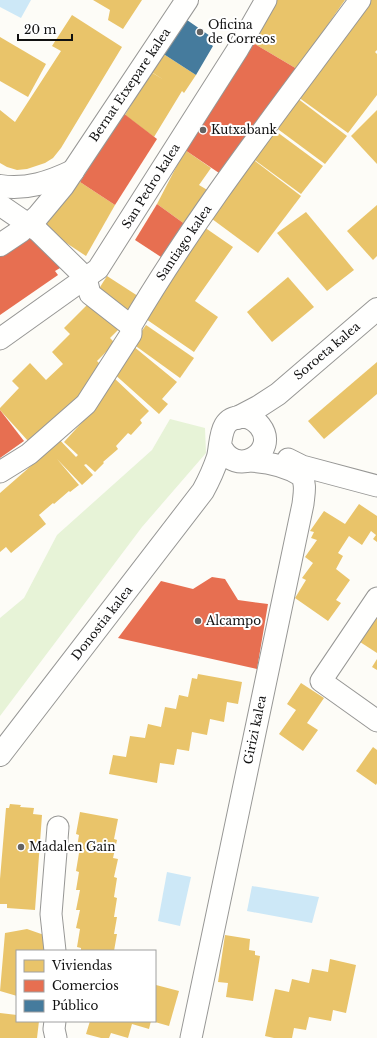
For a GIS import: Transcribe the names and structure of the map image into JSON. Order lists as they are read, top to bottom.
{
  "streets": {
    "street": [
      "Bernat Etxepare kalea",
      "San Pedro kalea",
      "Santiago kalea",
      "Soroeta kalea",
      "Donostia kalea",
      "Girizi kalea"
    ]
  },
  "crossings": [
    ["Soroeta kalea", "Donostia kalea"],
    ["Soroeta kalea", "Girizi kalea"],
    ["Donostia kalea", "Girizi kalea"]
  ],
  "places": [
    "Oficina de Correos",
    "Kutxabank",
    "Alcampo",
    "Madalen Gain"
  ],
  "legend": ["Viviendas", "Comercios", "Público"],
  "scale_bar": "20 m"
}
